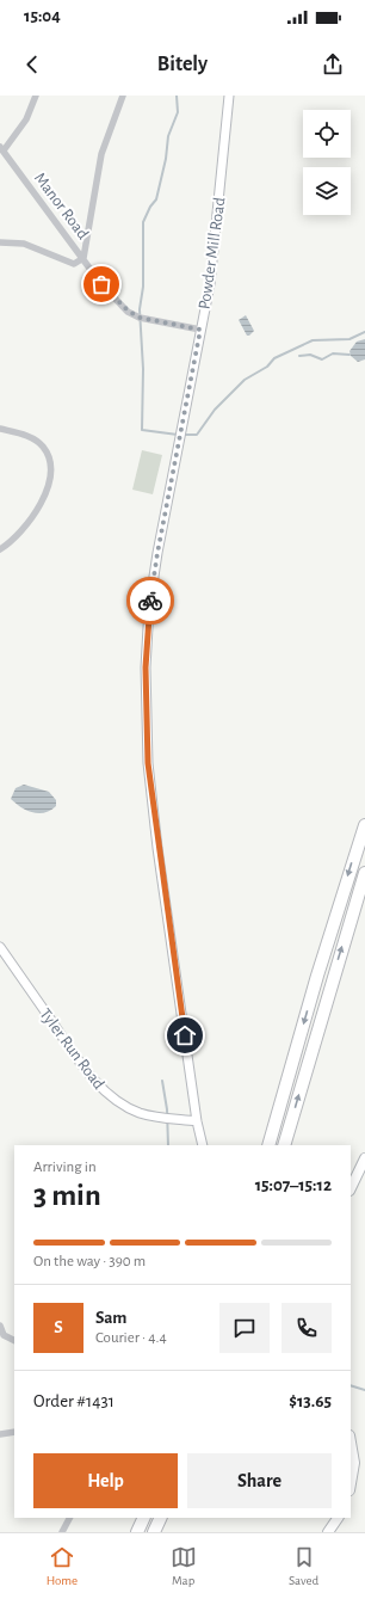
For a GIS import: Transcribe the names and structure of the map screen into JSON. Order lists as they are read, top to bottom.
{
  "streets": {
    "street": ["Manor Road", "Powder Mill Road", "Tyler Run Road"]
  },
  "crossings": [
    ["Manor Road", "Powder Mill Road"],
    ["Powder Mill Road", "Tyler Run Road"]
  ],
  "page": {
    "status": "15:04",
    "header": "Bitely",
    "heading": ["3 min", "Arriving in", "15:07–15:12"],
    "panel": [
      "Sam",
      "Courier · 4.4",
      "Order #1431",
      "$13.65"
    ],
    "bar": "On the way · 390 m",
    "round": "S",
    "buttons": ["Help", "Share"],
    "tabs": ["Home", "Map", "Saved"]
  }
}
